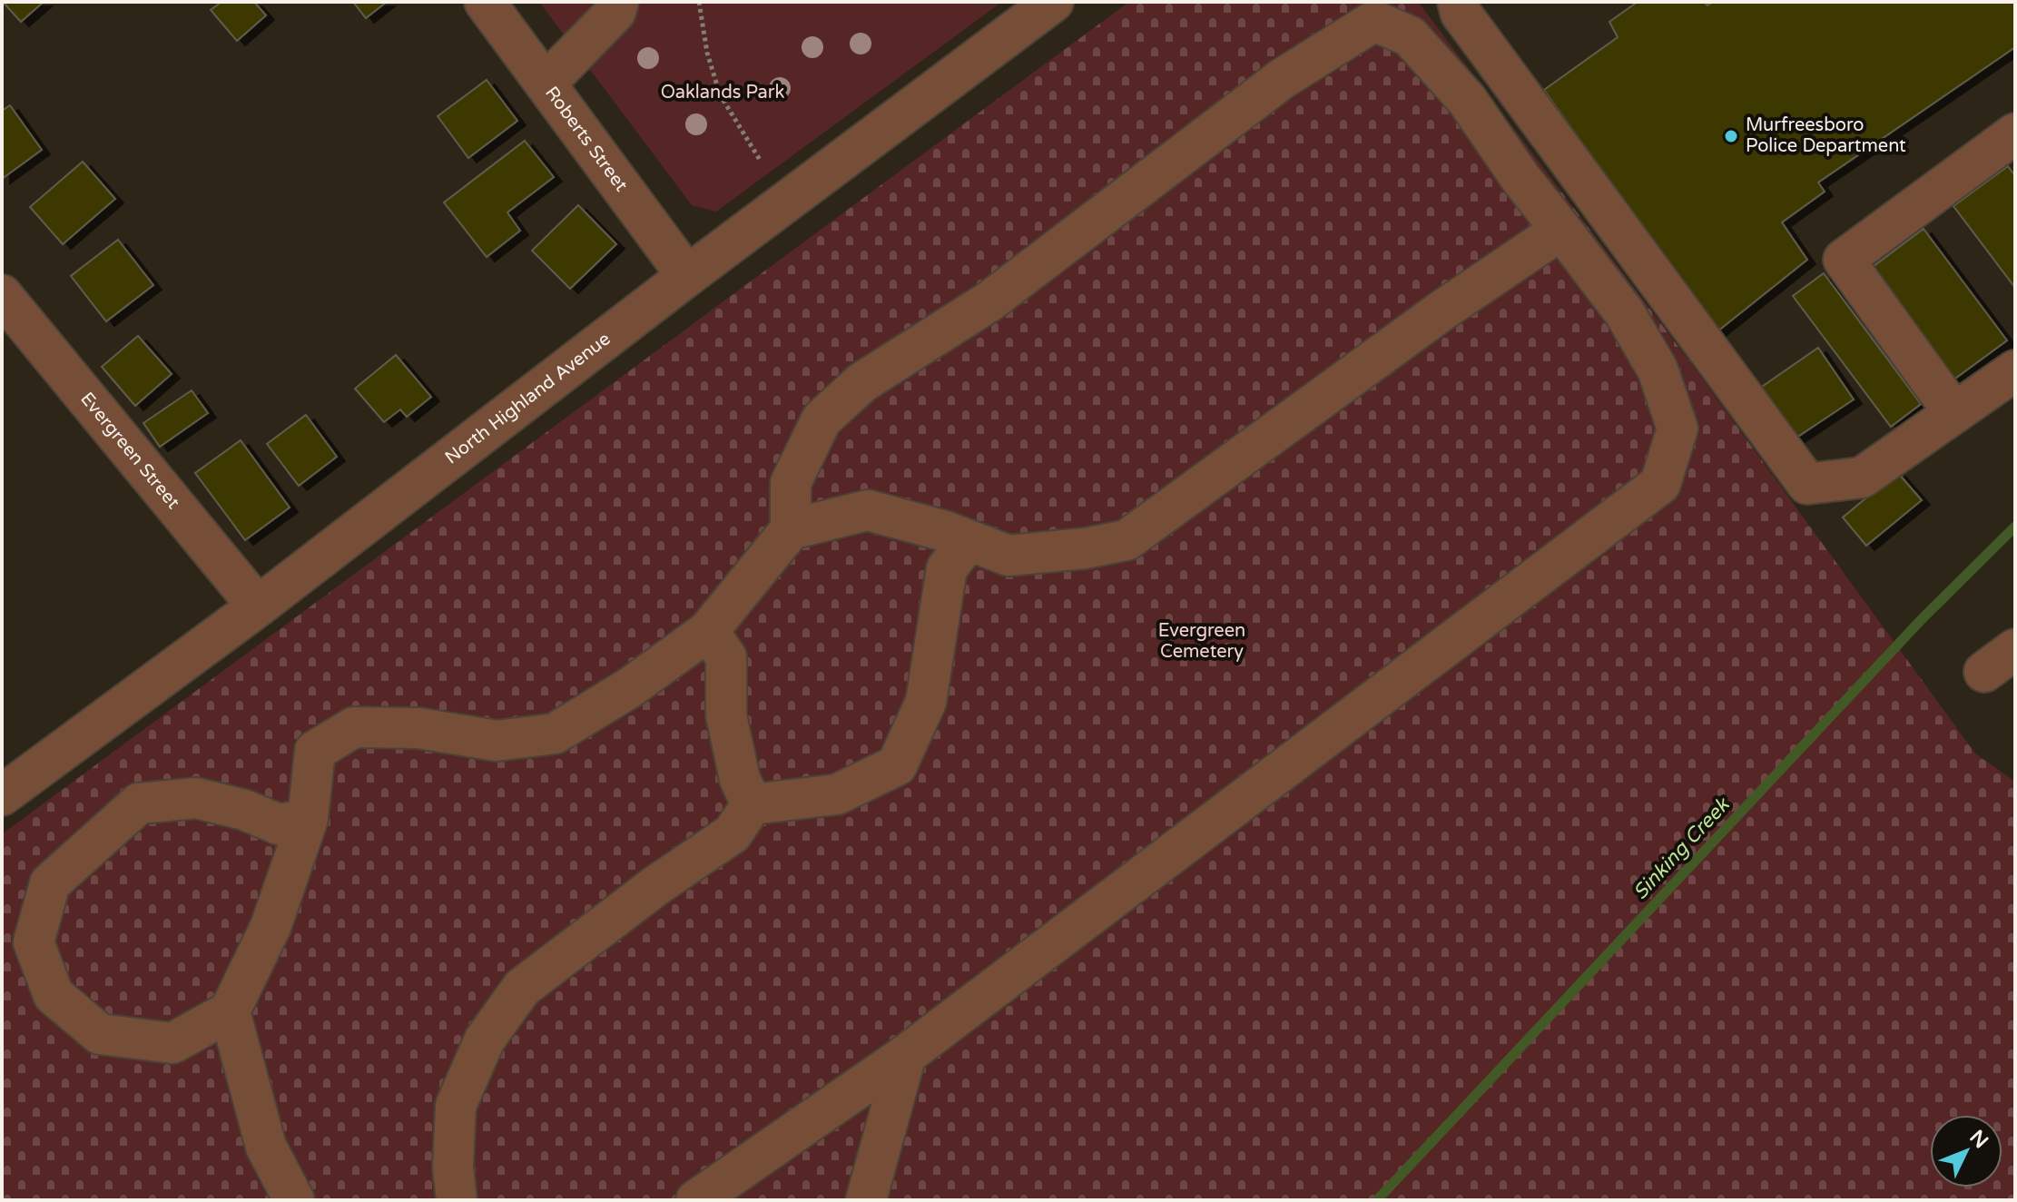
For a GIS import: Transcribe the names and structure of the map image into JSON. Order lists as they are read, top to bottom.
{
  "streets": {
    "street": ["Roberts Street", "North Highland Avenue", "Evergreen Street"]
  },
  "crossings": [
    ["Roberts Street", "North Highland Avenue"],
    ["North Highland Avenue", "Evergreen Street"]
  ],
  "water": ["Sinking Creek"],
  "parks": ["Oaklands Park", "Evergreen Cemetery"],
  "places": ["Murfreesboro Police Department"],
  "north": "top right"
}
